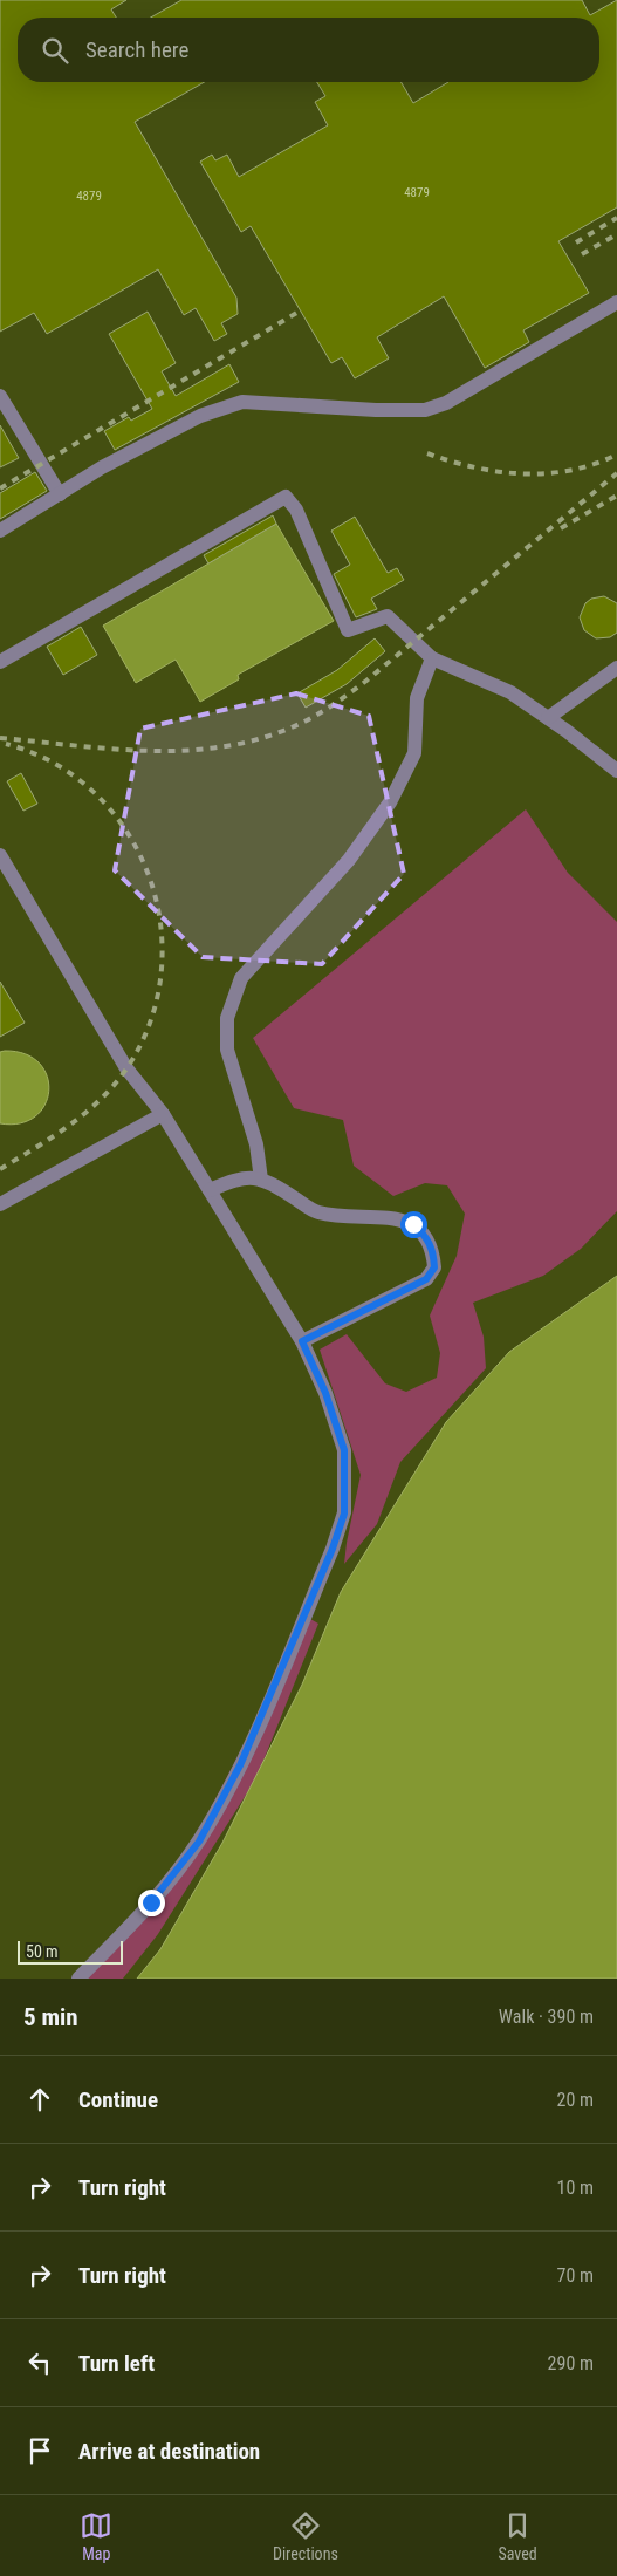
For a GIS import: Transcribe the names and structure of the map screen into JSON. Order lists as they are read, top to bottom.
{
  "house_numbers": ["4879", "4879"],
  "scale_bar": "50 m",
  "page": {
    "search": "Search here",
    "scale": "50 m",
    "heading": ["5 min", "Walk · 390 m"],
    "list": [
      ["Continue", "20 m"],
      ["Turn right", "10 m"],
      ["Turn right", "70 m"],
      ["Turn left", "290 m"],
      "Arrive at destination"
    ],
    "nav": ["Map", "Directions", "Saved"]
  }
}
